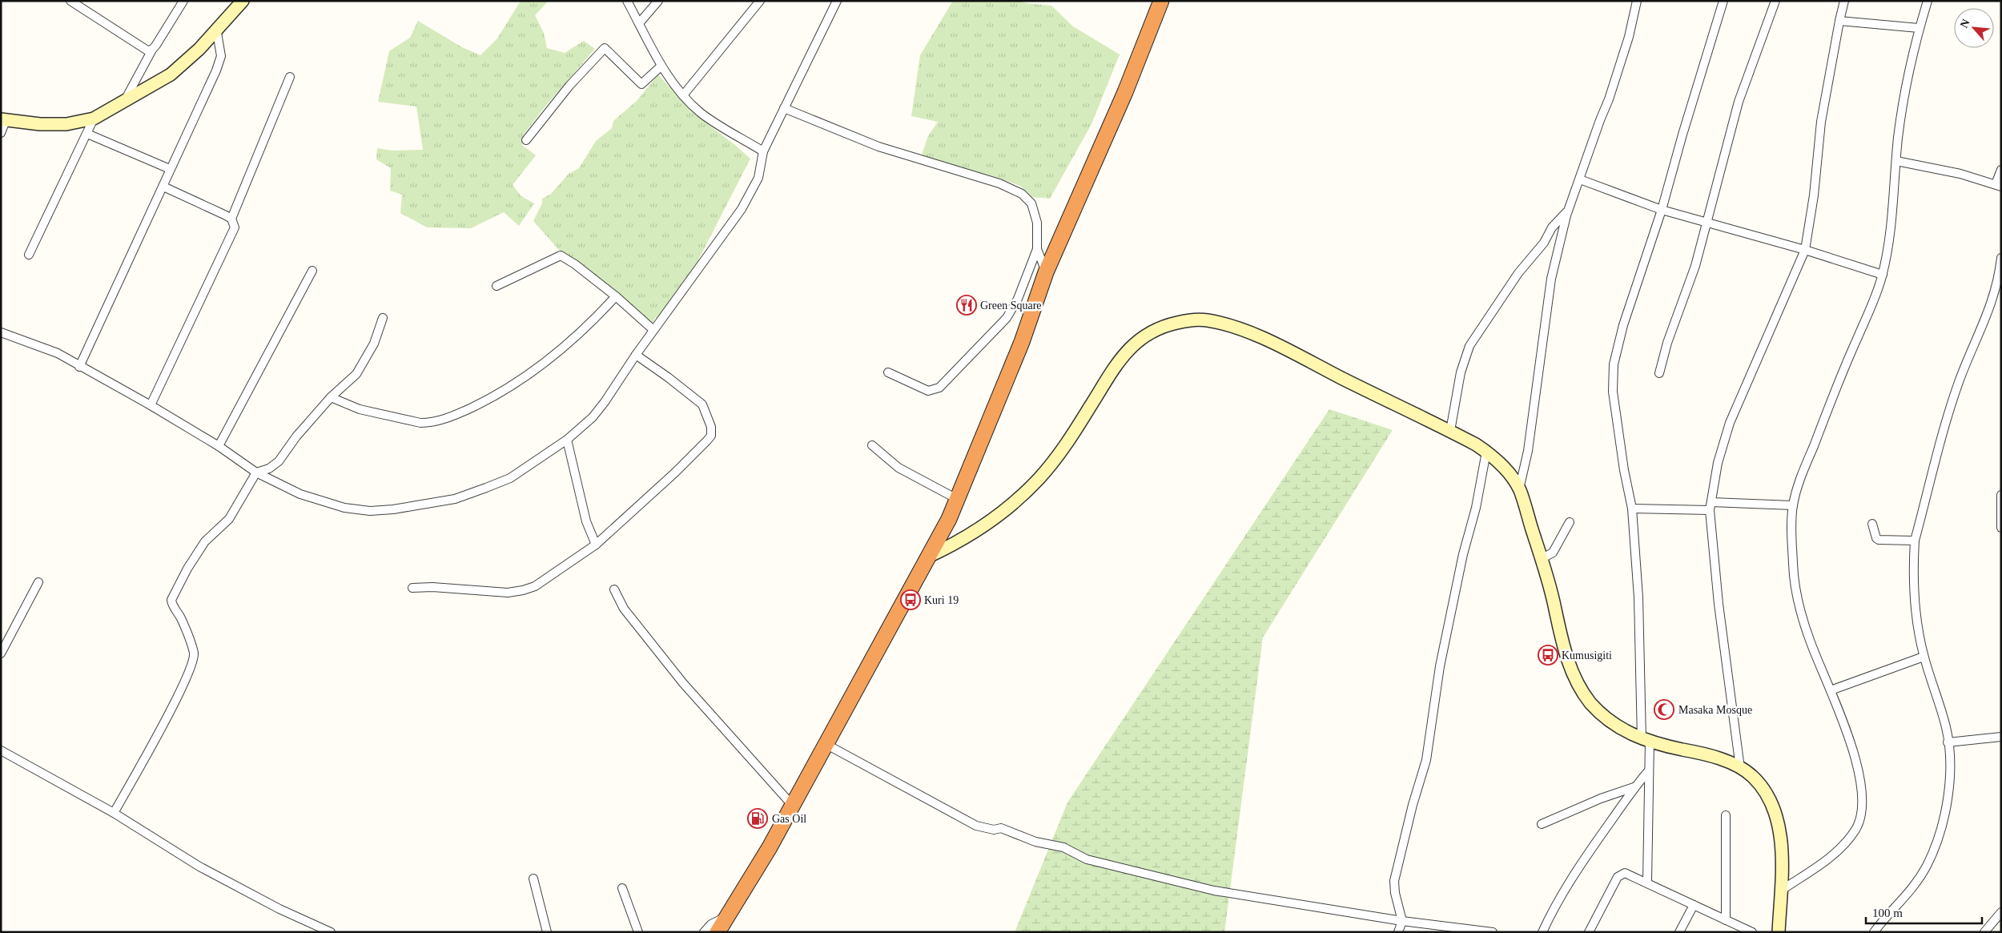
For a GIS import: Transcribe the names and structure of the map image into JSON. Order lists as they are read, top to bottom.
{
  "places": {
    "restaurant": ["Green Square"],
    "bus stop": ["Kuri 19", "Kumusigiti"],
    "mosque": ["Masaka Mosque"],
    "fuel station": ["Gas Oil"]
  },
  "scale_bar": "100 m",
  "north": "top left"
}
